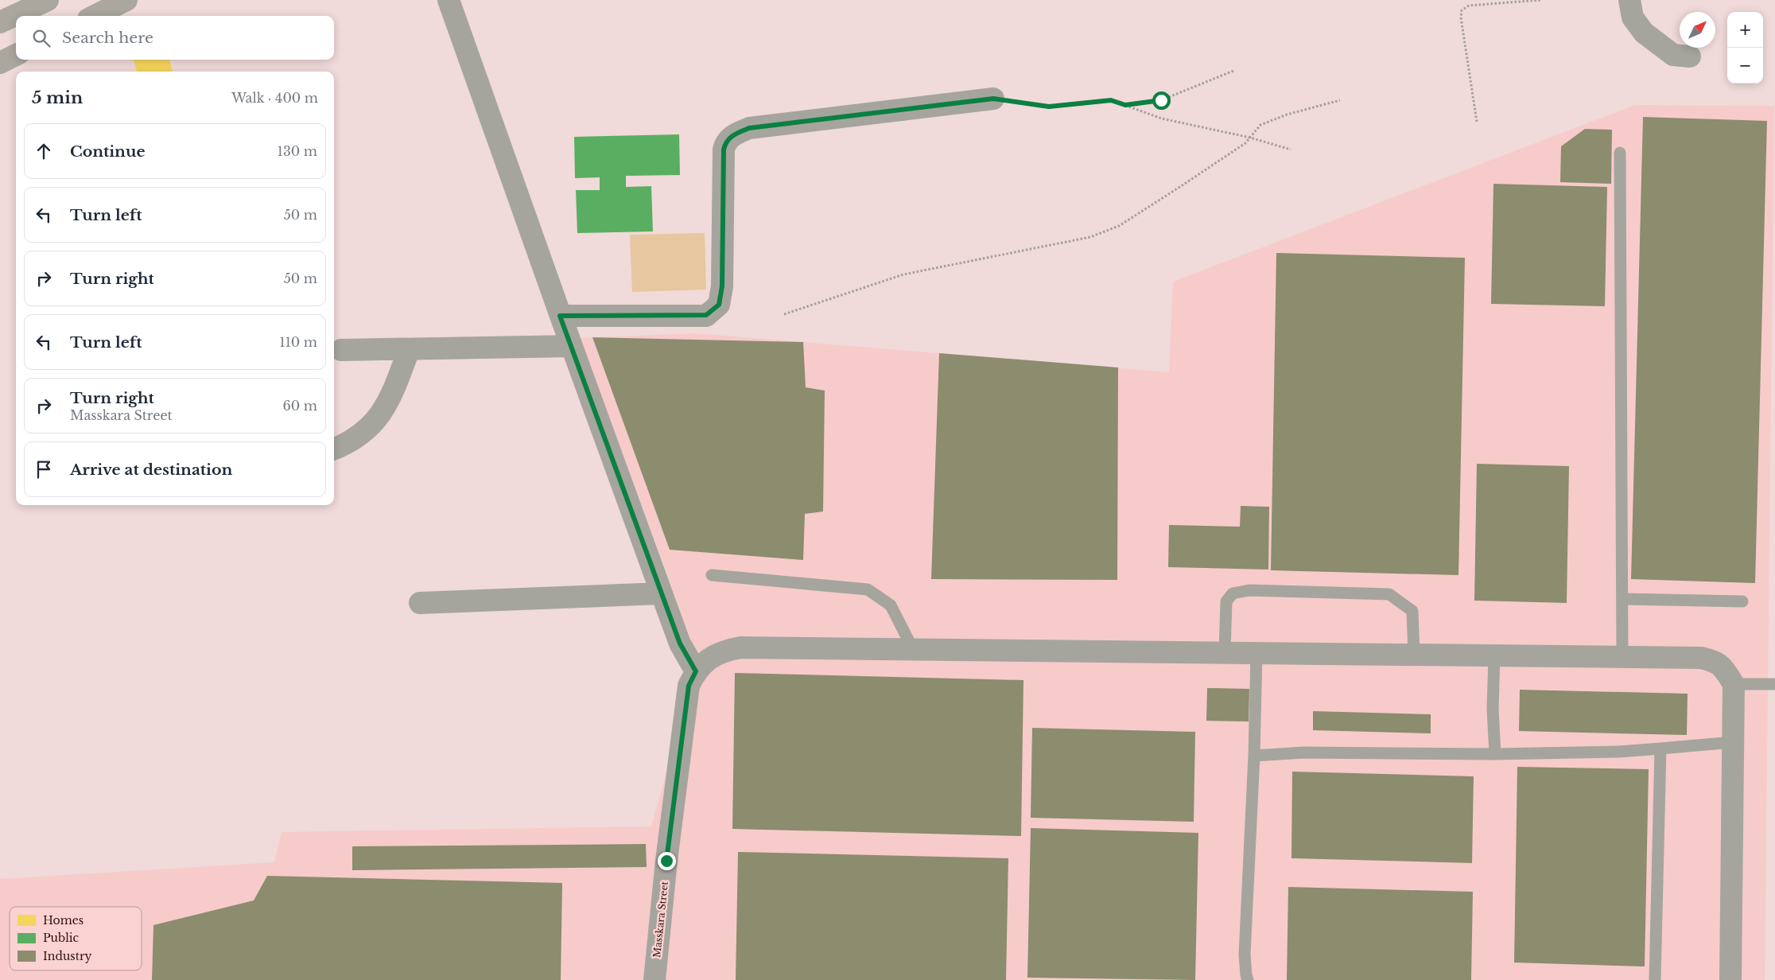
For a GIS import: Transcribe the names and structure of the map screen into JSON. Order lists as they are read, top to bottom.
{
  "streets": {
    "street": ["Masskara Street"]
  },
  "legend": ["Homes", "Public", "Industry"],
  "north": "top right",
  "page": {
    "map_buttons": ["+", "−"],
    "search": "Search here",
    "heading": ["5 min", "Walk · 400 m"],
    "list": [
      ["Continue", "130 m"],
      ["Turn left", "50 m"],
      ["Turn right", "50 m"],
      ["Turn left", "110 m"],
      ["Turn right", "Masskara Street", "60 m"],
      "Arrive at destination"
    ]
  }
}
